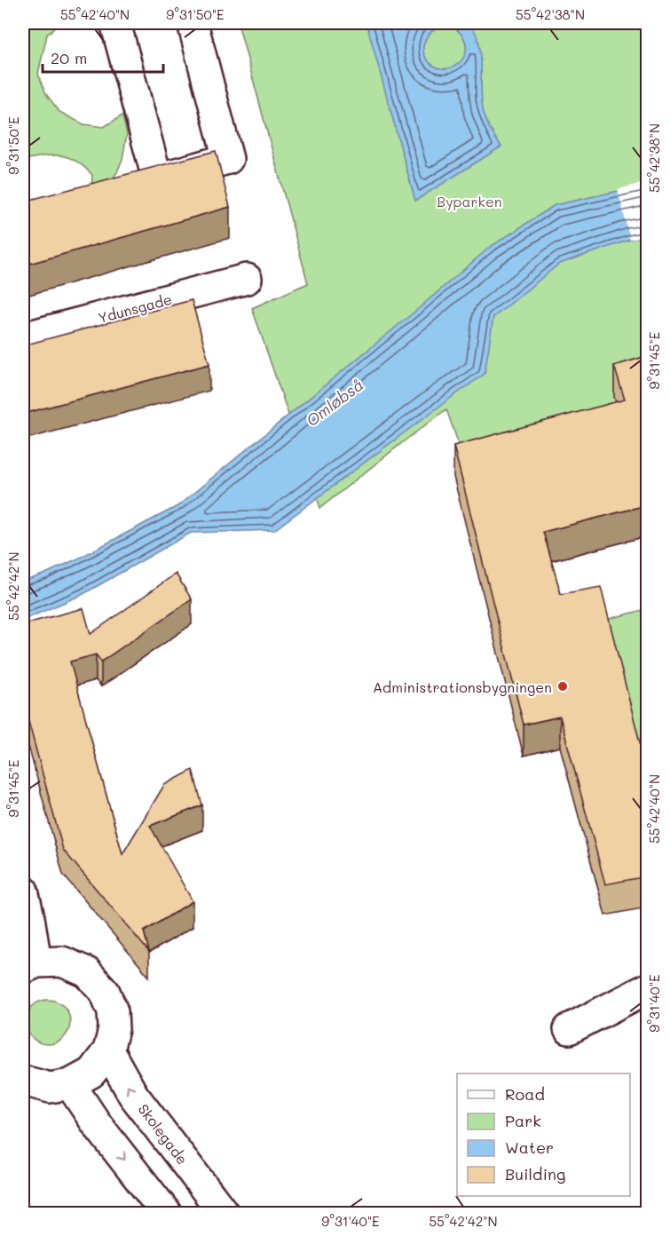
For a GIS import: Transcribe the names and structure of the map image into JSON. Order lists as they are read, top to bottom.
{
  "streets": {
    "street": ["Ydunsgade", "Skolegade"]
  },
  "water": ["Omløbså"],
  "parks": ["Byparken"],
  "places": ["Administrationsbygningen"],
  "legend": [
    "Road",
    "Park",
    "Water",
    "Building"
  ],
  "scale_bar": "20 m",
  "coordinates": [
    "55°42'40\"N",
    "9°31'50\"E",
    "55°42'38\"N",
    "9°31'45\"E",
    "55°42'42\"N",
    "9°31'40\"E"
  ]
}
